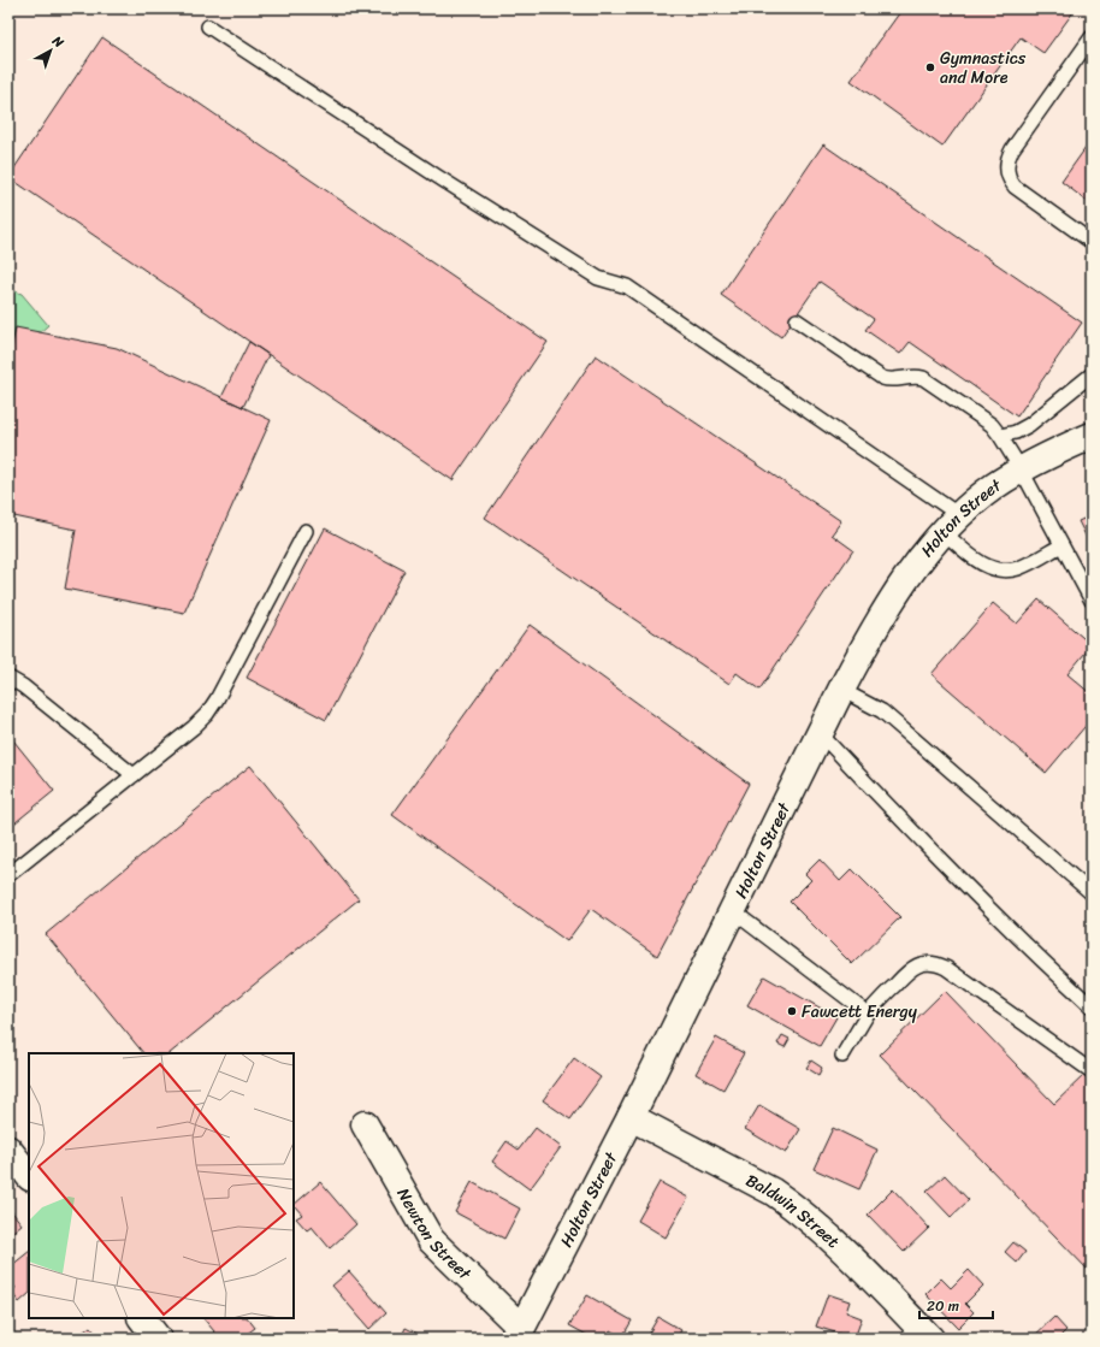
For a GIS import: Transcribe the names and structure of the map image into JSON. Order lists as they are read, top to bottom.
{
  "streets": {
    "street": ["Holton Street", "Baldwin Street", "Newton Street"]
  },
  "crossings": [
    ["Holton Street", "Baldwin Street"],
    ["Holton Street", "Newton Street"]
  ],
  "places": ["Gymnastics and More", "Fawcett Energy"],
  "scale_bar": "20 m",
  "north": "top right"
}
